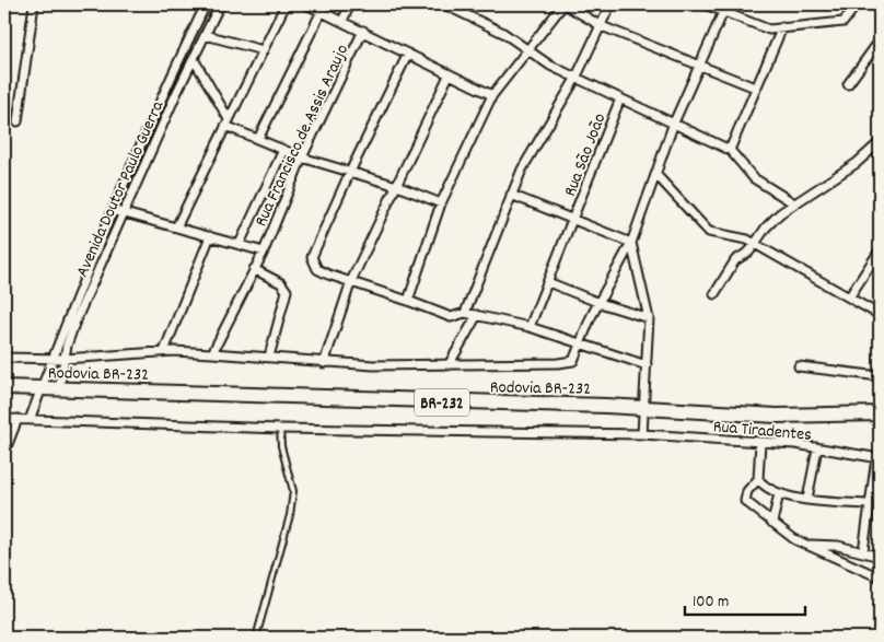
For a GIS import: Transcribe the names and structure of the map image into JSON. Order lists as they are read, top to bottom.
{
  "streets": {
    "highway": ["Rodovia BR-232", "BR-232"],
    "street": [
      "Rua Francisco de Assis Araujo",
      "Rua São João",
      "Avenida Doutor Paulo Guerra",
      "Rua Tiradentes"
    ]
  },
  "crossings": [
    ["Rua Francisco de Assis Araujo", "Avenida Doutor Paulo Guerra"],
    ["Avenida Doutor Paulo Guerra", "Rodovia BR-232"],
    ["Avenida Doutor Paulo Guerra", "Rua Tiradentes"]
  ],
  "scale_bar": "100 m"
}
